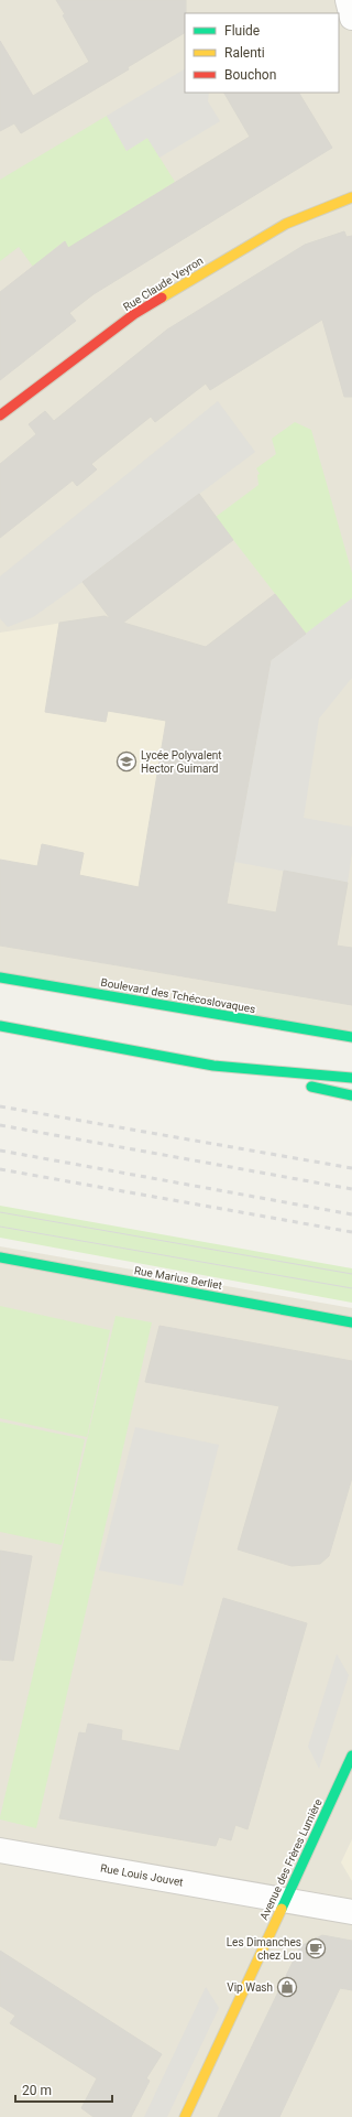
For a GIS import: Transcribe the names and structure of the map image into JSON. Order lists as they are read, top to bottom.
{
  "streets": {
    "main road": [
      "Rue Claude Veyron",
      "Boulevard des Tchécoslovaques",
      "Rue Marius Berliet",
      "Avenue des Frères Lumière"
    ],
    "street": ["Rue Louis Jouvet"]
  },
  "crossings": [
    ["Avenue des Frères Lumière", "Rue Louis Jouvet"]
  ],
  "places": {
    "school or university": ["Lycée Polyvalent Hector Guimard"],
    "cafe": ["Les Dimanches chez Lou"],
    "shop": ["Vip Wash"]
  },
  "legend": ["Fluide", "Ralenti", "Bouchon"],
  "scale_bar": "20 m"
}
